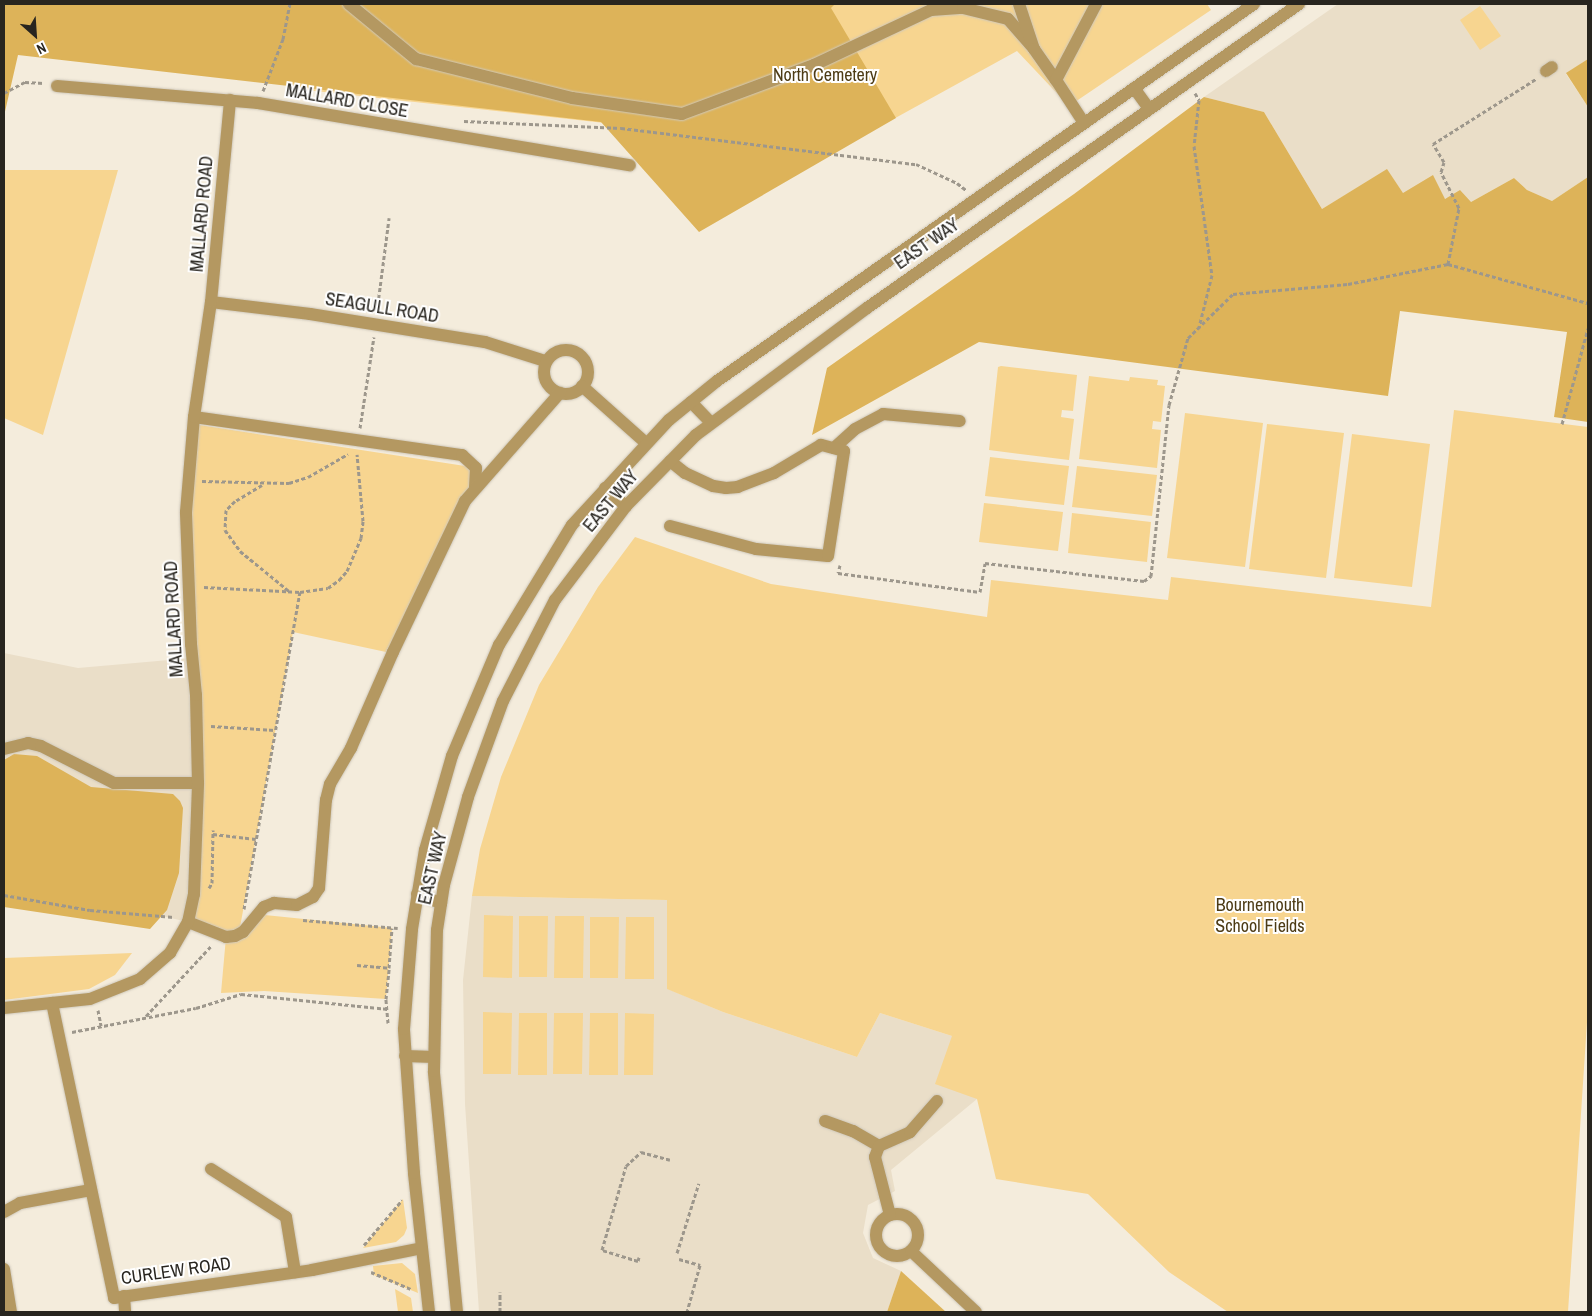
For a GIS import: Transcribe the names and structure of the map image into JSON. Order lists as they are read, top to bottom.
{
  "streets": {
    "street": [
      "MALLARD CLOSE",
      "MALLARD ROAD",
      "EAST WAY",
      "SEAGULL ROAD",
      "CURLEW ROAD"
    ]
  },
  "crossings": [
    ["MALLARD CLOSE", "MALLARD ROAD"],
    ["MALLARD ROAD", "SEAGULL ROAD"],
    ["MALLARD ROAD", "CURLEW ROAD"],
    ["EAST WAY", "CURLEW ROAD"]
  ],
  "parks": ["North Cemetery", "Bournemouth School Fields"],
  "north": "bottom right"
}
